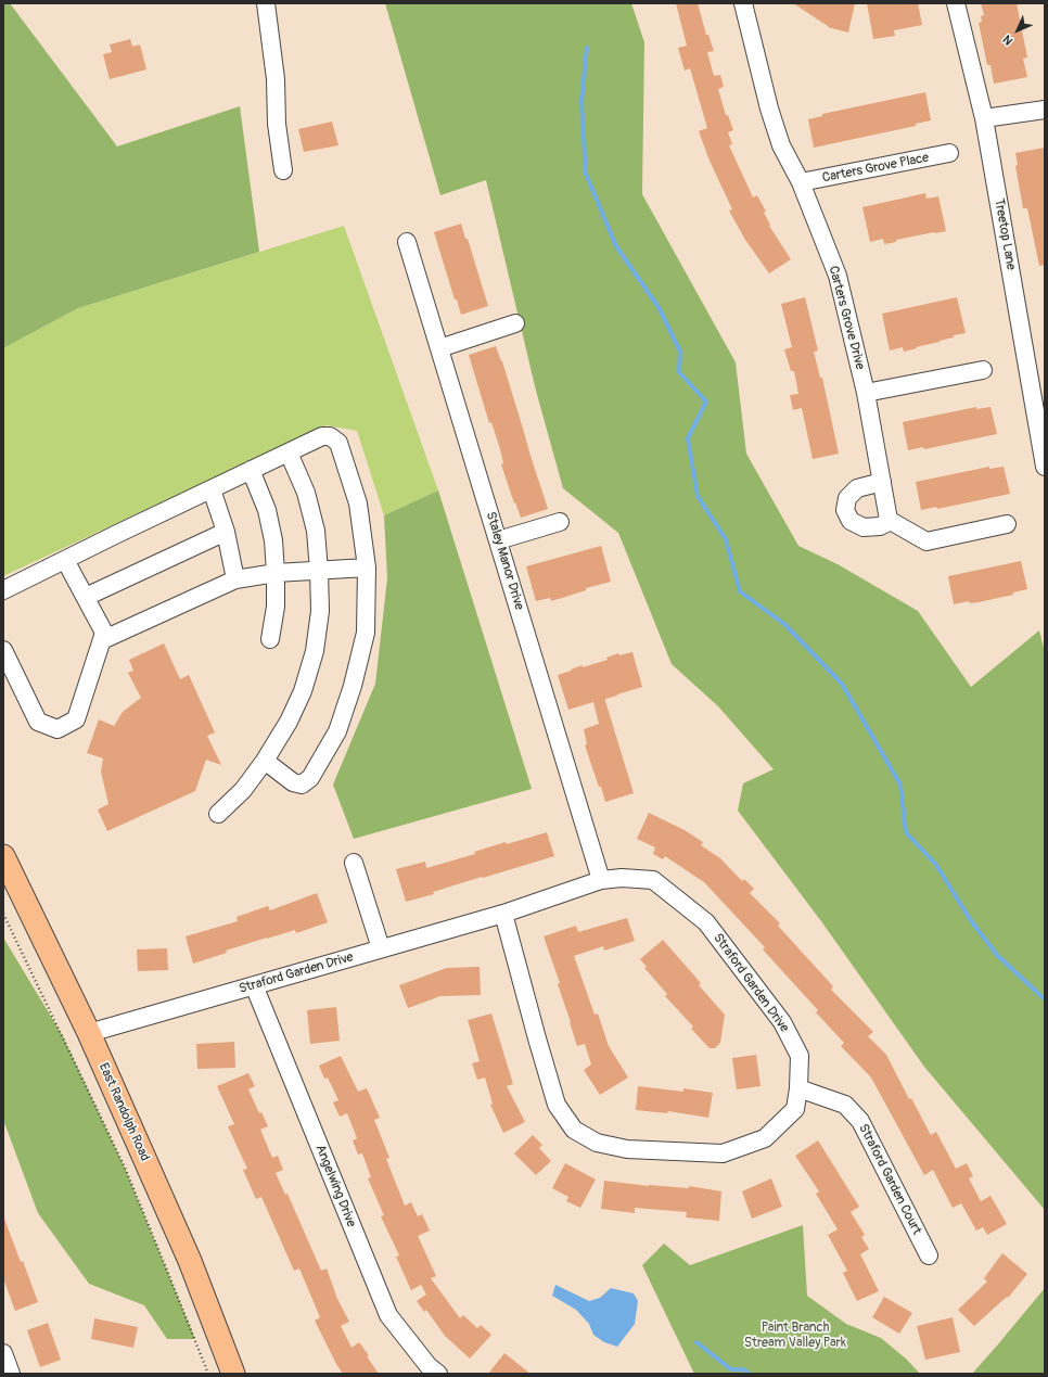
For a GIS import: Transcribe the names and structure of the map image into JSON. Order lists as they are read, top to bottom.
{
  "streets": {
    "main road": ["East Randolph Road"],
    "street": [
      "Carters Grove Place",
      "Treetop Lane",
      "Carters Grove Drive",
      "Staley Manor Drive",
      "Straford Garden Drive",
      "Straford Garden Court",
      "Angelwing Drive"
    ]
  },
  "crossings": [
    ["Carters Grove Place", "Carters Grove Drive"],
    ["Staley Manor Drive", "Straford Garden Drive"],
    ["Straford Garden Drive", "East Randolph Road"],
    ["Straford Garden Drive", "Straford Garden Court"],
    ["Straford Garden Drive", "Angelwing Drive"]
  ],
  "parks": ["Paint Branch Stream Valley Park"],
  "north": "bottom left"
}
